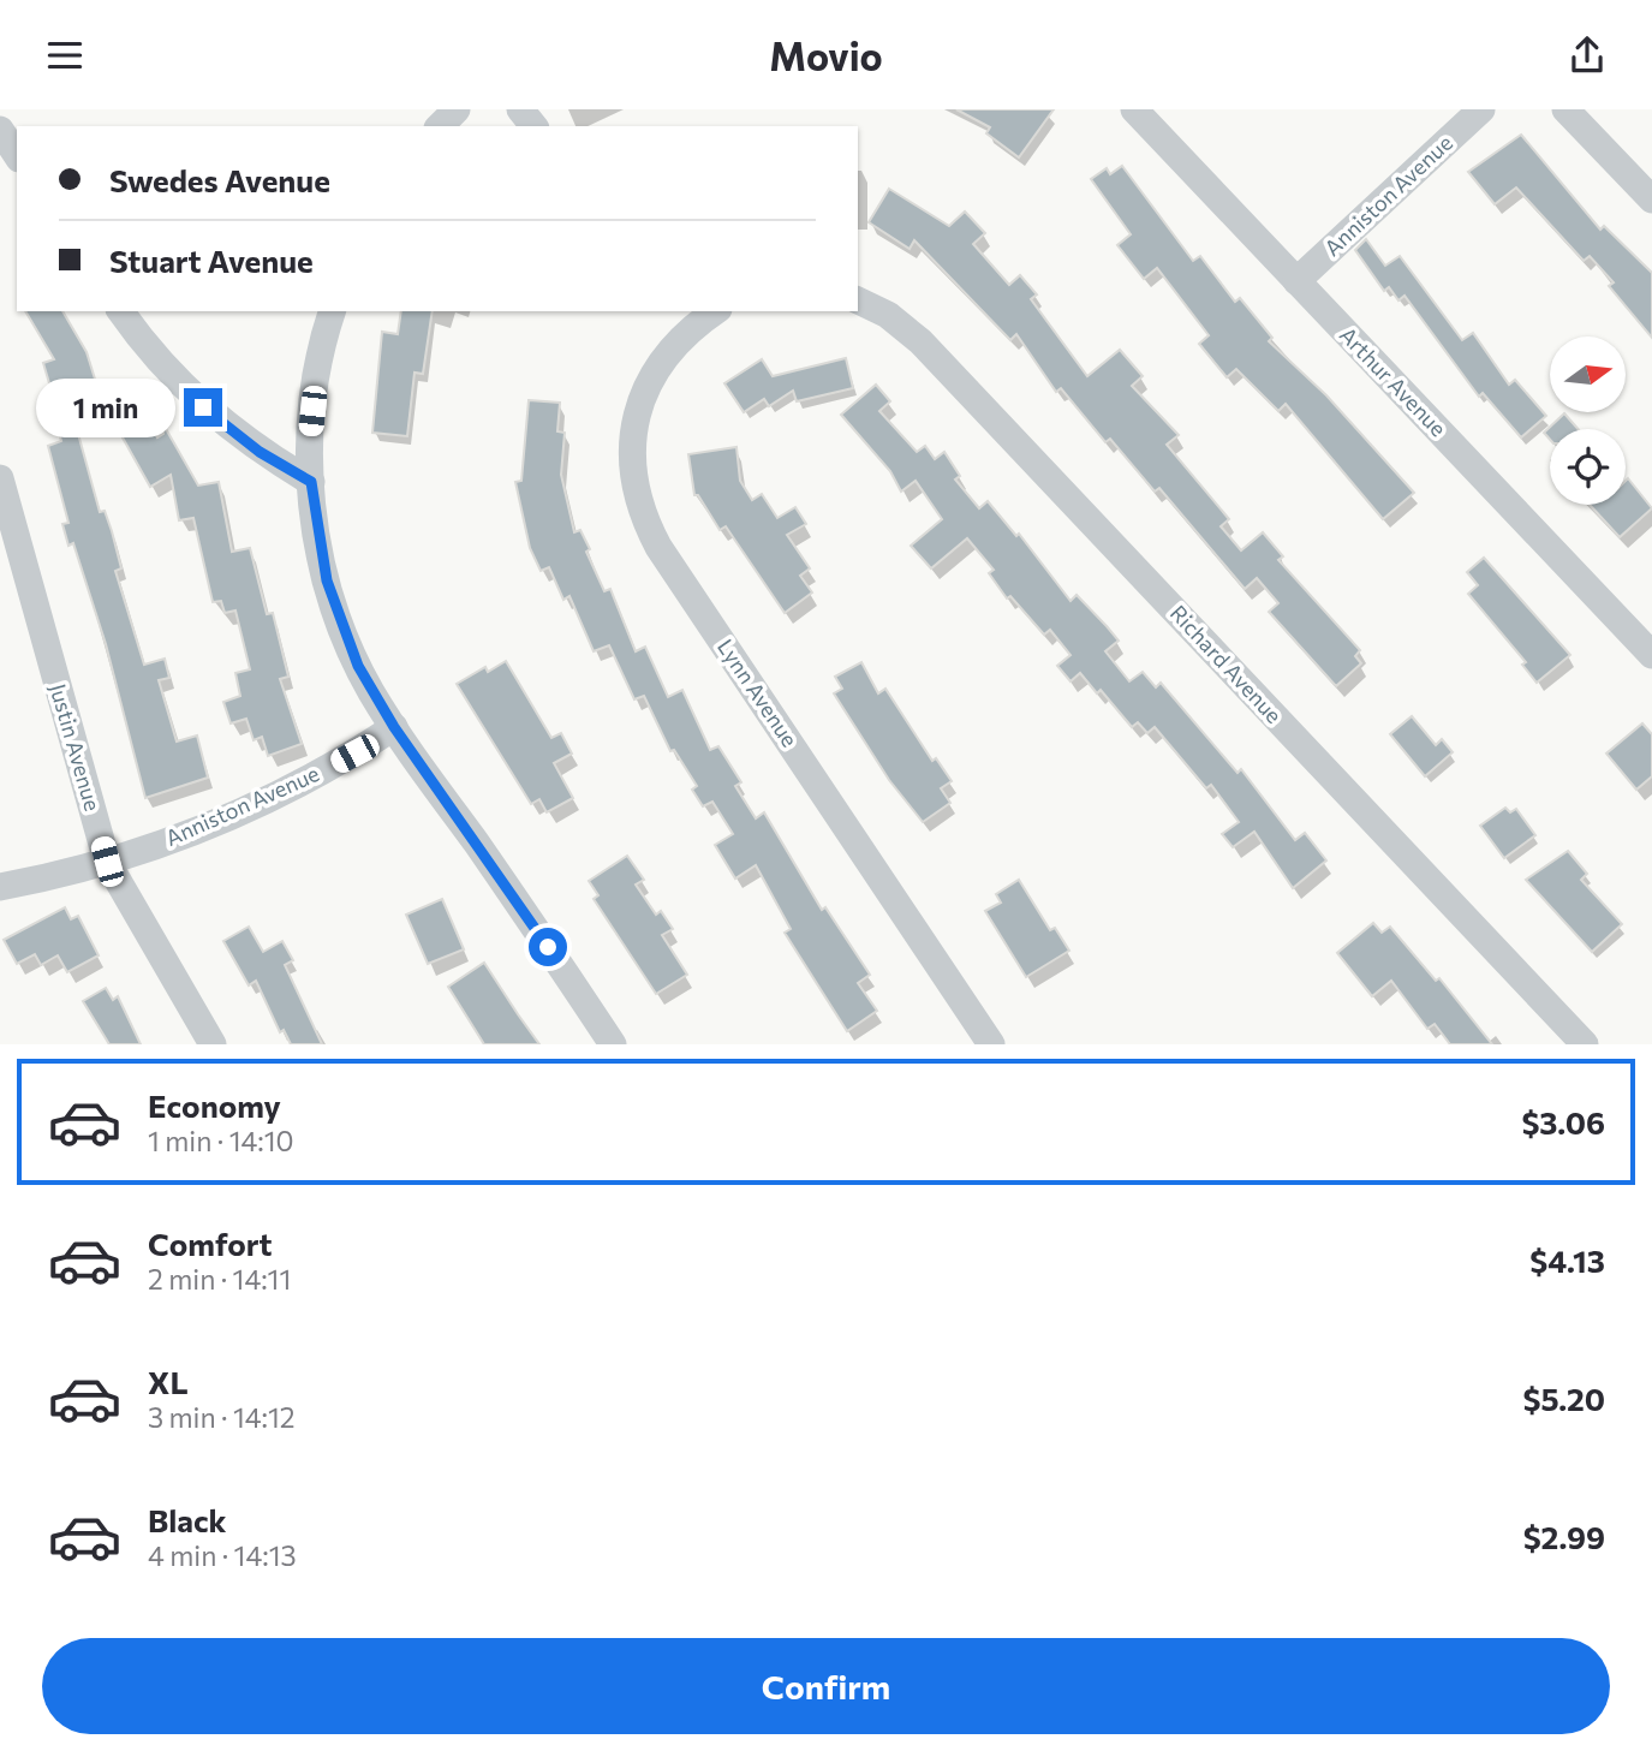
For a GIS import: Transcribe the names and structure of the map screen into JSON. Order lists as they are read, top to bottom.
{
  "streets": {
    "street": [
      "Anniston Avenue",
      "Arthur Avenue",
      "Richard Avenue",
      "Lynn Avenue",
      "Justin Avenue"
    ]
  },
  "crossings": [
    ["Anniston Avenue", "Arthur Avenue"],
    ["Anniston Avenue", "Justin Avenue"]
  ],
  "north": "right",
  "page": {
    "header": "Movio",
    "banner": ["Swedes Avenue", "Stuart Avenue"],
    "bubble": "1 min",
    "list": [
      {
        "name": "Economy",
        "note": "1 min · 14:10",
        "value": "$3.06"
      },
      {
        "name": "Comfort",
        "note": "2 min · 14:11",
        "value": "$4.13"
      },
      {
        "name": "XL",
        "note": "3 min · 14:12",
        "value": "$5.20"
      },
      {
        "name": "Black",
        "note": "4 min · 14:13",
        "value": "$2.99"
      }
    ],
    "buttons": "Confirm"
  }
}
